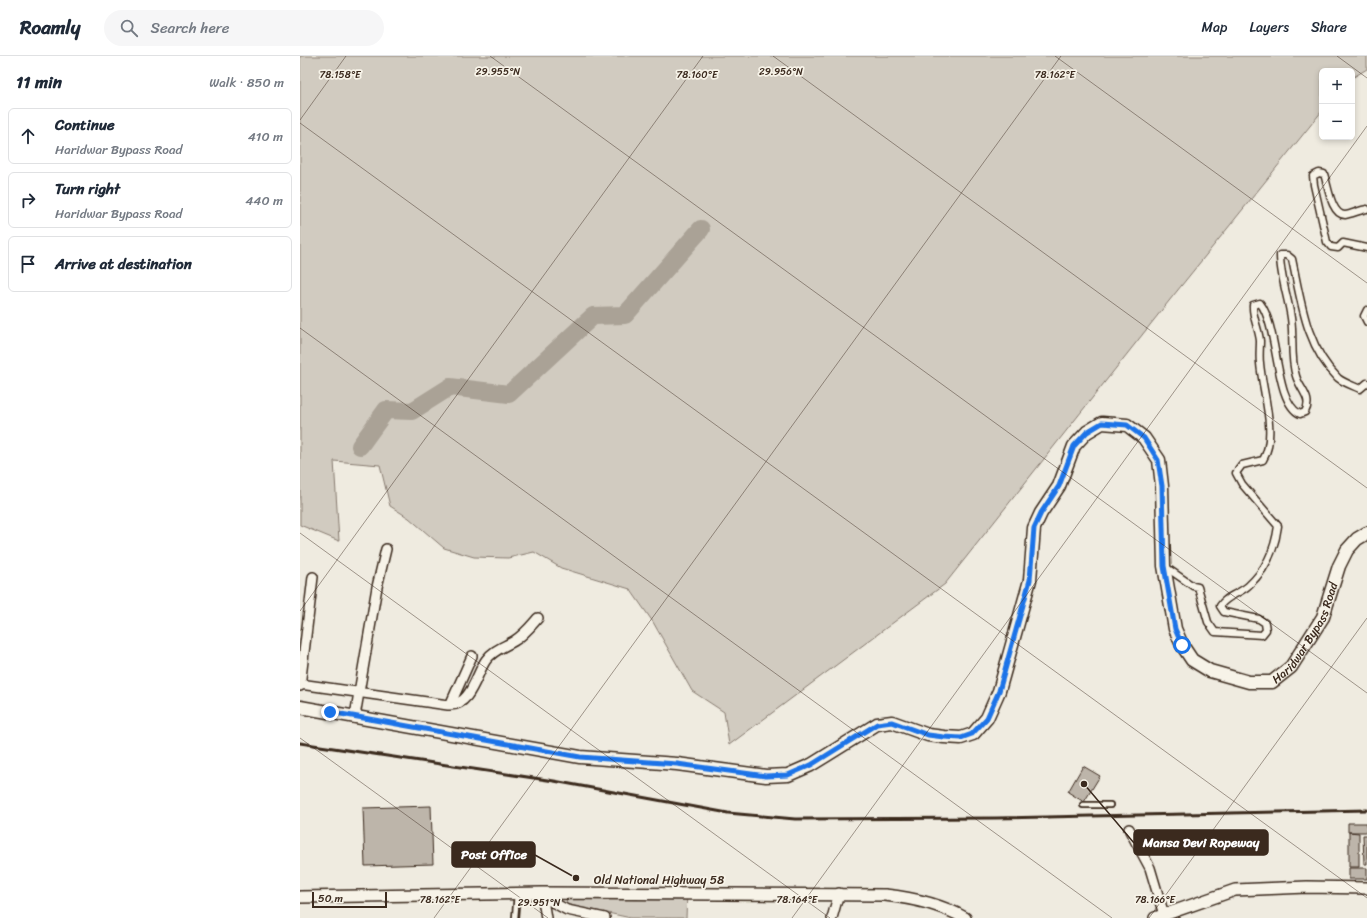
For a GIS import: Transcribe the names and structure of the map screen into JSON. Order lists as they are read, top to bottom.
{
  "streets": {
    "main road": ["Haridwar Bypass Road"],
    "street": ["Old National Highway 58"]
  },
  "places": ["Mansa Devi Ropeway", "Post Office"],
  "scale_bar": "50 m",
  "page": {
    "header": "Roamly",
    "search": "Search here",
    "nav": ["Map", "Layers", "Share"],
    "heading": ["11 min", "Walk · 850 m"],
    "map_buttons": ["+", "−"],
    "list": [
      ["Continue", "Haridwar Bypass Road", "410 m"],
      ["Turn right", "Haridwar Bypass Road", "440 m"],
      "Arrive at destination"
    ],
    "scale": "50 m"
  },
  "coordinates": [
    "29.955°N",
    "29.956°N",
    "78.158°E",
    "78.160°E",
    "78.162°E",
    "78.164°E",
    "78.166°E",
    "29.951°N"
  ]
}
